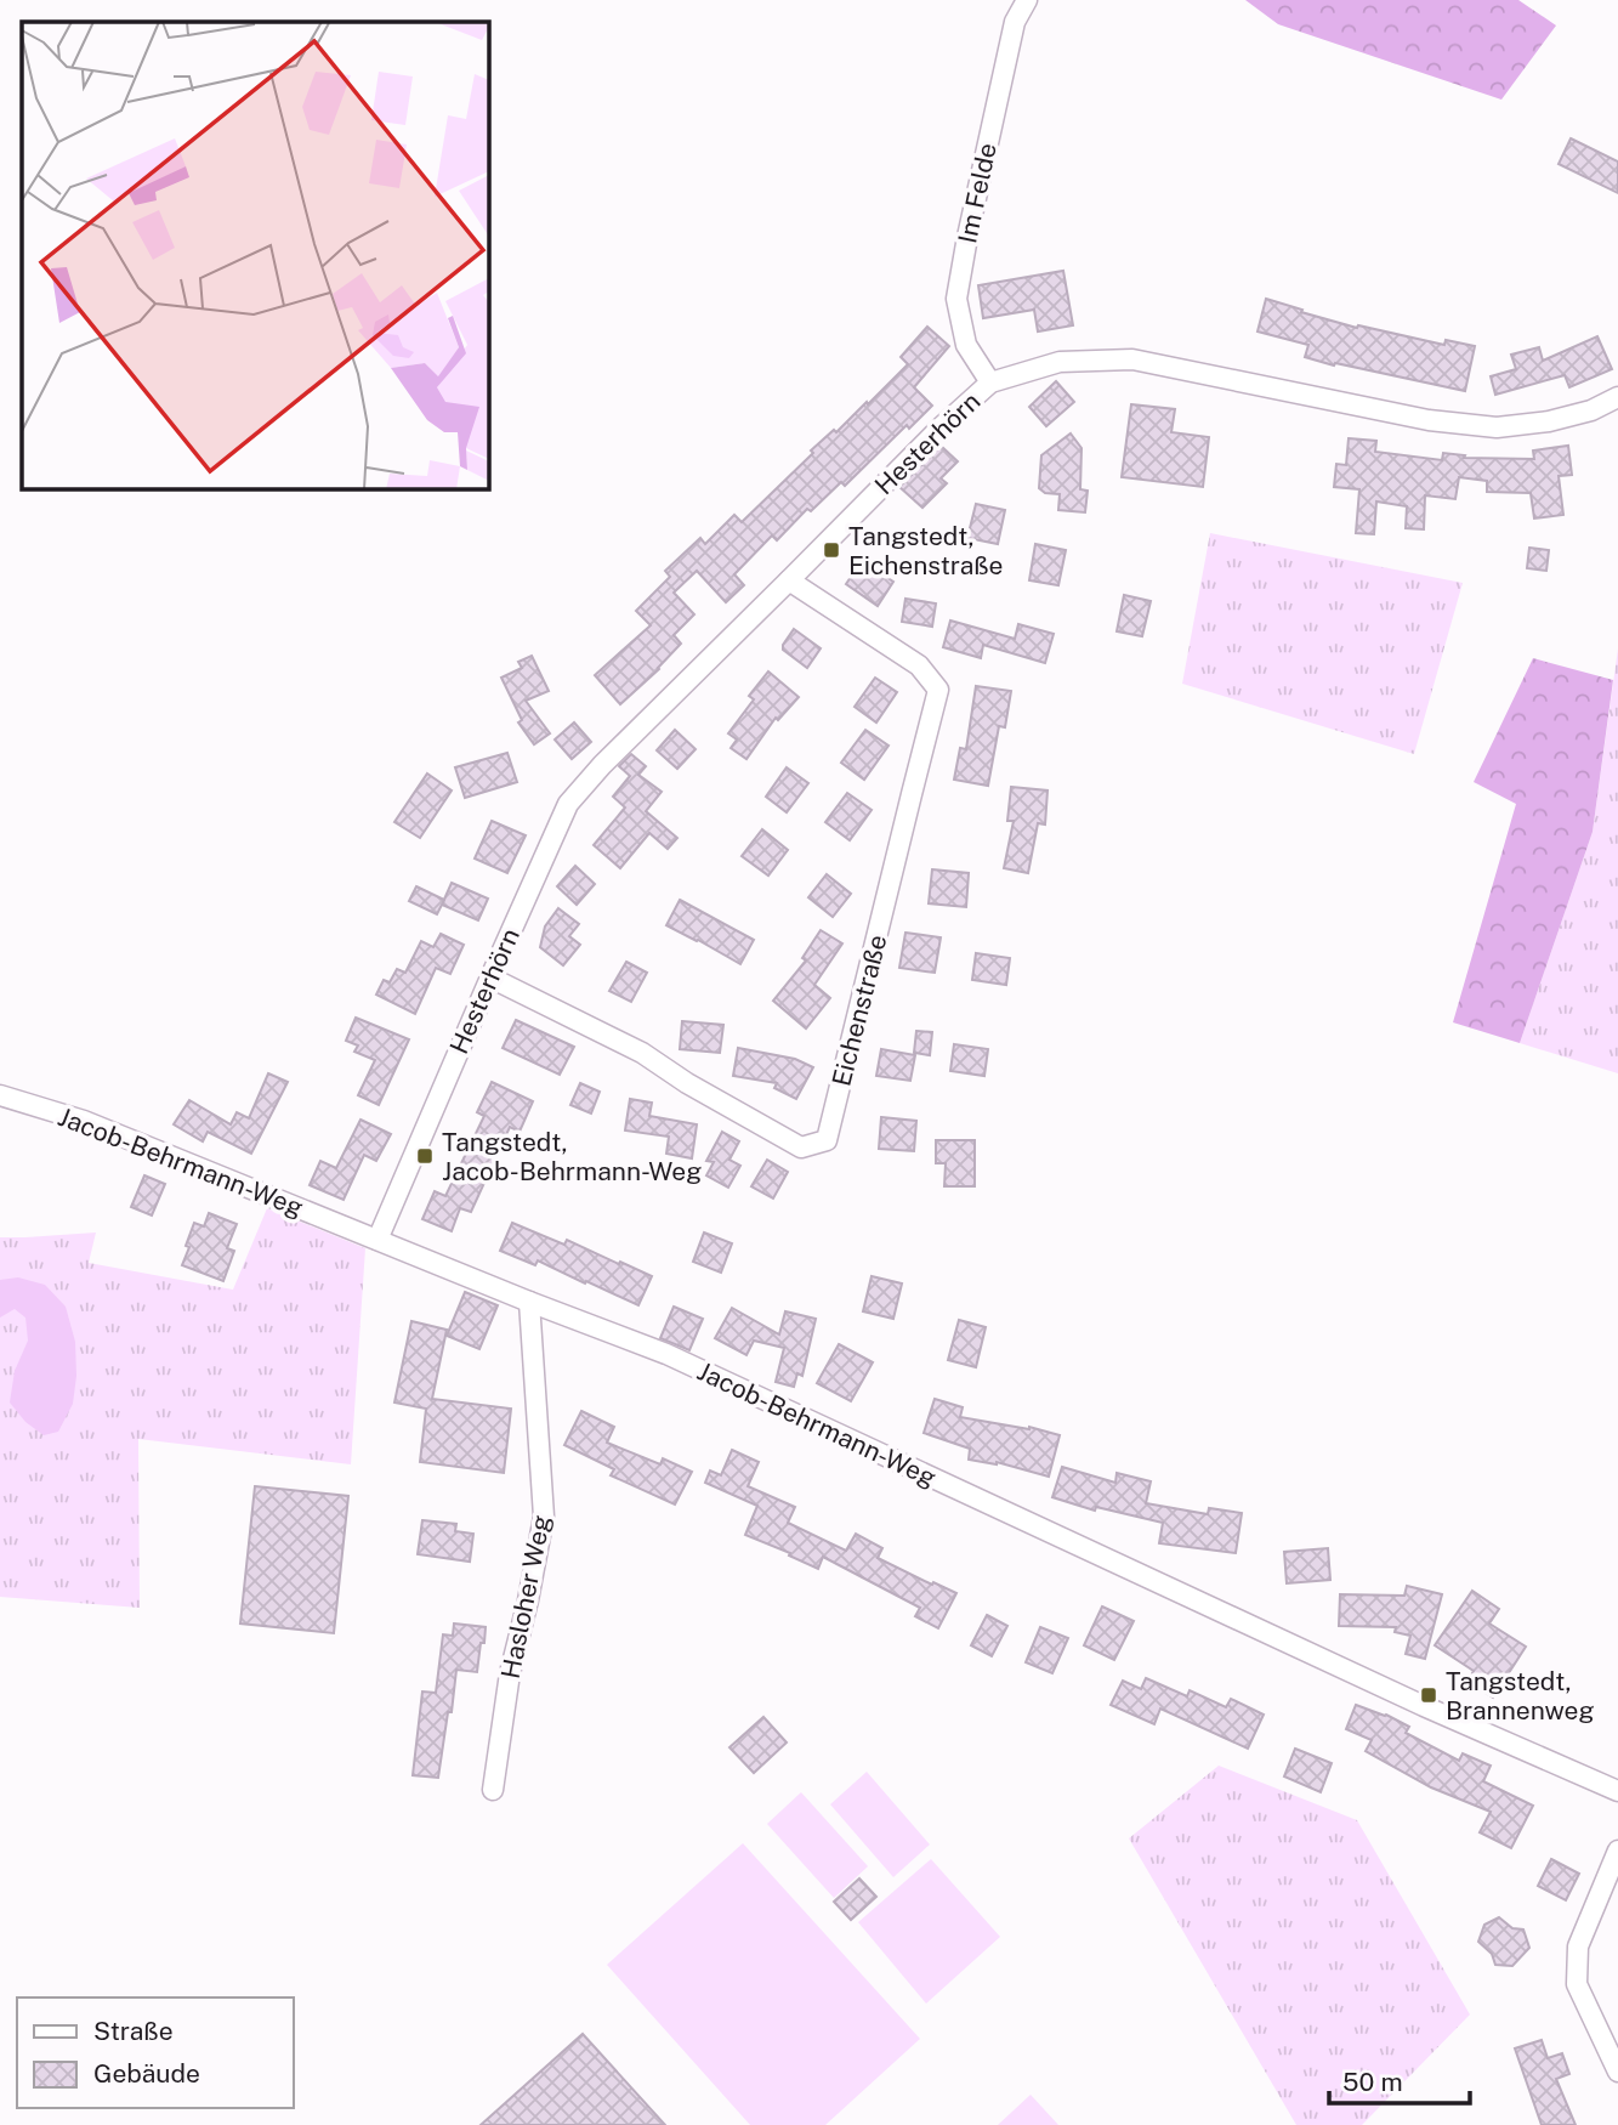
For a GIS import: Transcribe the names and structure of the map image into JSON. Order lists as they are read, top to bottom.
{
  "streets": {
    "street": [
      "Im Felde",
      "Hesterhörn",
      "Eichenstraße",
      "Jacob-Behrmann-Weg",
      "Hasloher Weg"
    ]
  },
  "crossings": [
    ["Im Felde", "Hesterhörn"],
    ["Hesterhörn", "Eichenstraße"],
    ["Hesterhörn", "Jacob-Behrmann-Weg"],
    ["Jacob-Behrmann-Weg", "Hasloher Weg"]
  ],
  "places": {
    "transit": ["Tangstedt, Eichenstraße", "Tangstedt, Jacob-Behrmann-Weg", "Tangstedt, Brannenweg"]
  },
  "legend": ["Straße", "Gebäude"],
  "scale_bar": "50 m"
}
